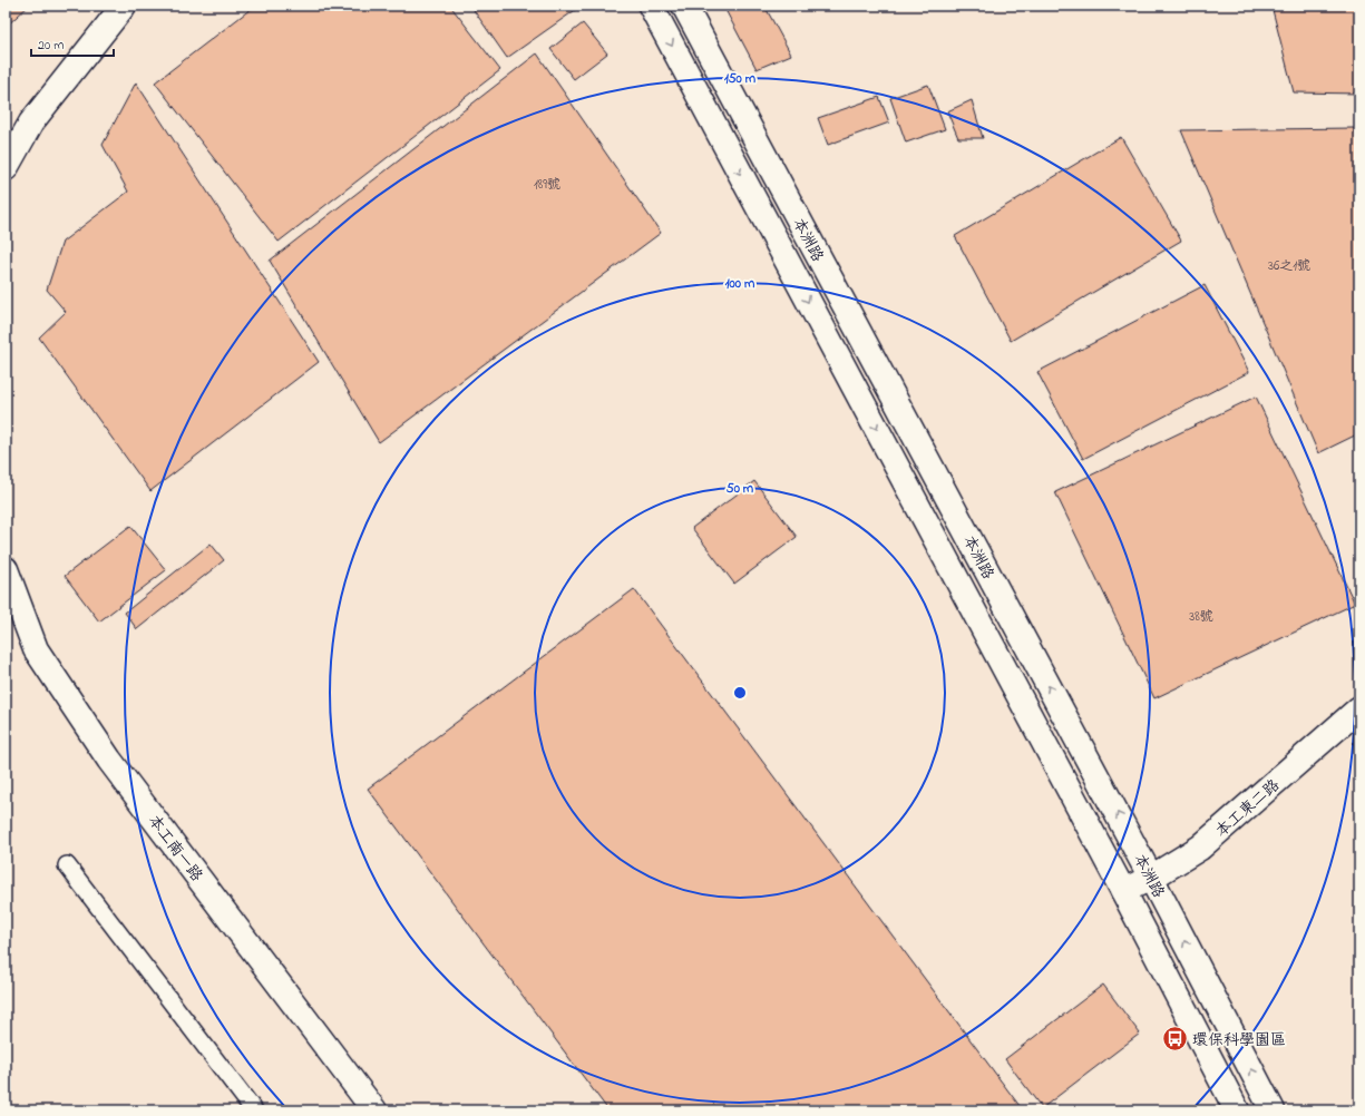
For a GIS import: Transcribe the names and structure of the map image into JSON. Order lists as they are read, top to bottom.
{
  "streets": {
    "main road": ["本洲路", "本工東二路", "本工南一路"]
  },
  "crossings": [
    ["本洲路", "本工東二路"]
  ],
  "places": {
    "bus stop": ["環保科學園區"]
  },
  "house_numbers": ["189號", "36之1號", "38號"],
  "scale_bar": "20 m",
  "rings": ["150 m", "100 m", "50 m"]
}
